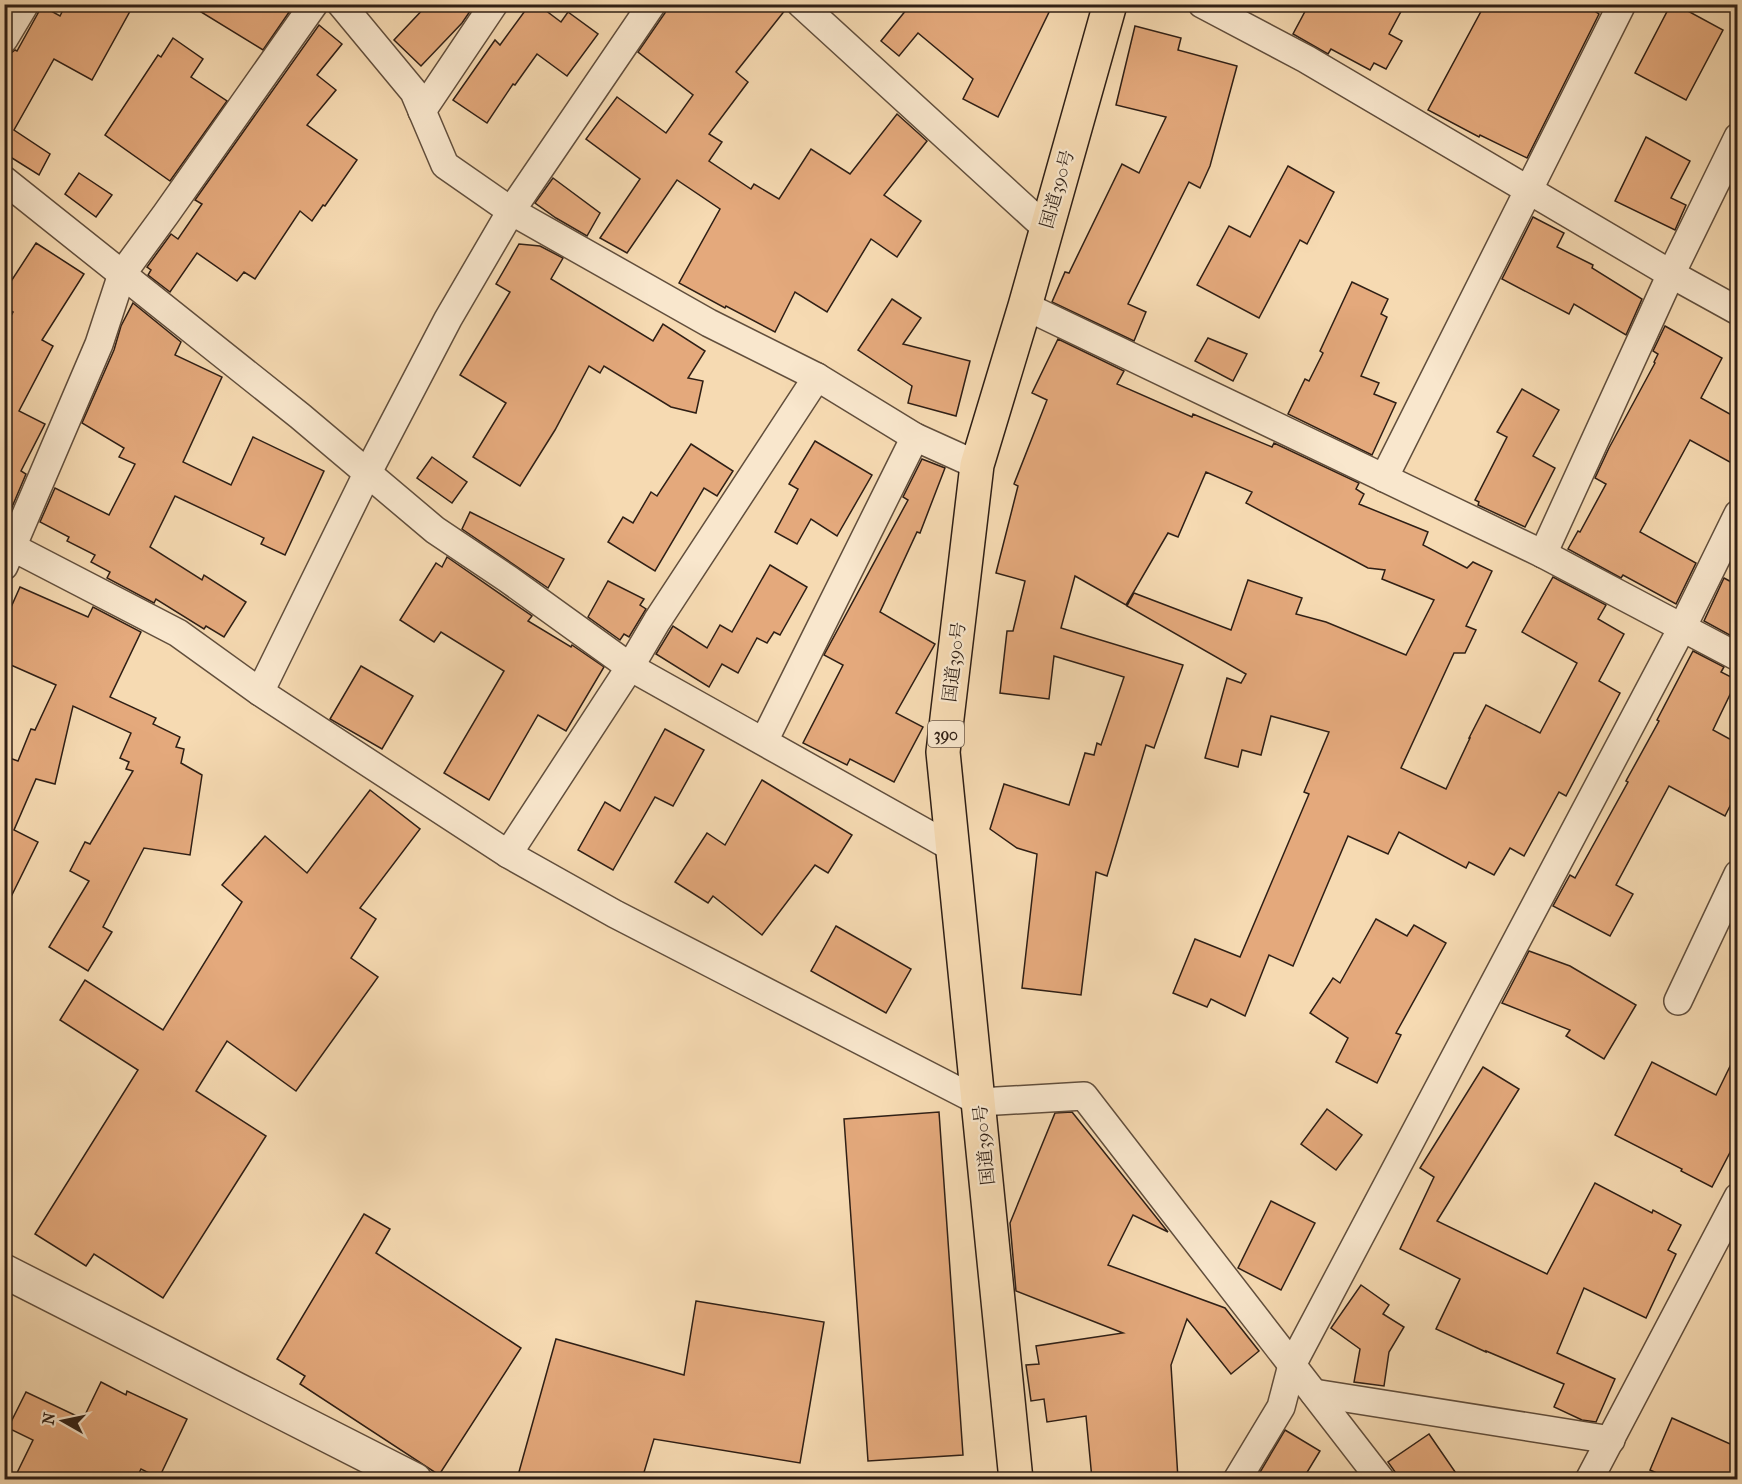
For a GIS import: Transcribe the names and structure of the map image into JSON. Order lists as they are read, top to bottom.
{
  "streets": {
    "highway": ["国道390号", "390"]
  },
  "north": "left"
}
